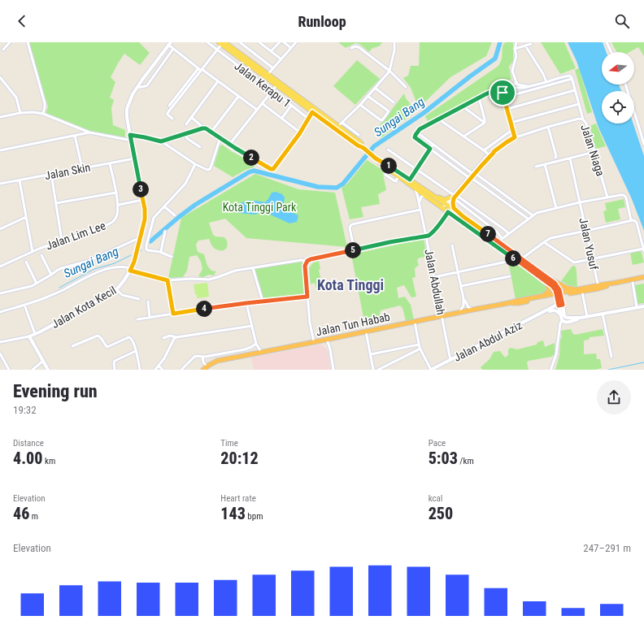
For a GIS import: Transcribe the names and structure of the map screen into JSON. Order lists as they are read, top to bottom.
{
  "streets": {
    "highway": ["Jalan Tun Habab"],
    "street": [
      "Jalan Kerapu 1",
      "Jalan Niaga",
      "Jalan Skin",
      "Jalan Lim Lee",
      "Jalan Yusuf",
      "Jalan Abdullah",
      "Jalan Kota Kecil",
      "Jalan Abdul Aziz"
    ]
  },
  "crossings": [
    ["Jalan Niaga", "Jalan Abdullah"],
    ["Jalan Skin", "Jalan Lim Lee"],
    ["Jalan Skin", "Jalan Kota Kecil"],
    ["Jalan Abdullah", "Jalan Tun Habab"],
    ["Jalan Abdullah", "Jalan Abdul Aziz"]
  ],
  "districts": ["Kota Tinggi"],
  "water": ["Sungai Bang"],
  "parks": ["Kota Tinggi Park"],
  "north": "left",
  "page": {
    "header": "Runloop",
    "pins": [
      "2",
      "1",
      "3",
      "7",
      "5",
      "6",
      "4"
    ],
    "heading": ["Evening run", "19:32"],
    "stats": [
      ["Distance", "4.00 km"],
      ["Time", "20:12"],
      ["Pace", "5:03 /km"],
      ["Elevation", "46 m"],
      ["Heart rate", "143 bpm"],
      ["kcal", "250"]
    ],
    "chart": ["Elevation", "247–291 m"]
  }
}
